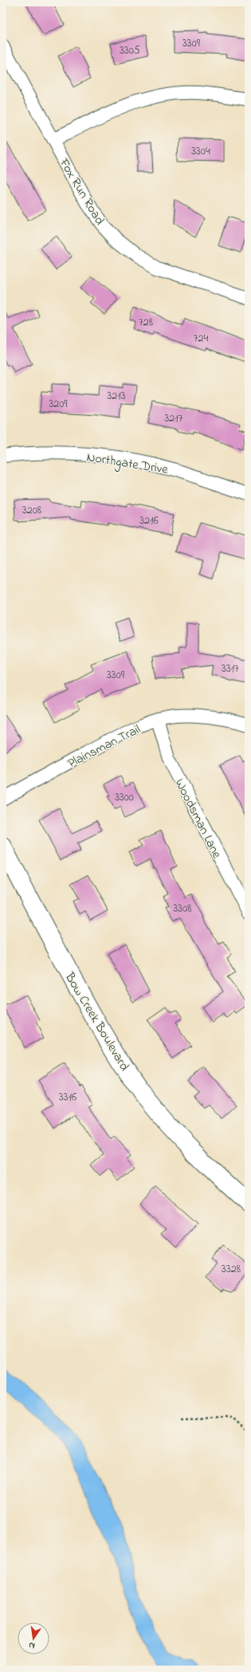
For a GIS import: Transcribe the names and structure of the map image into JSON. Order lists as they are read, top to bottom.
{
  "streets": {
    "street": [
      "Fox Run Road",
      "Northgate Drive",
      "Plainsman Trail",
      "Woodsman Lane",
      "Bow Creek Boulevard"
    ]
  },
  "crossings": [
    ["Plainsman Trail", "Woodsman Lane"]
  ],
  "house_numbers": [
    "3309",
    "3305",
    "3304",
    "728",
    "724",
    "3213",
    "3209",
    "3217",
    "3208",
    "3216",
    "3317",
    "3309",
    "3300",
    "3308",
    "3316",
    "3328"
  ],
  "north": "bottom"
}
